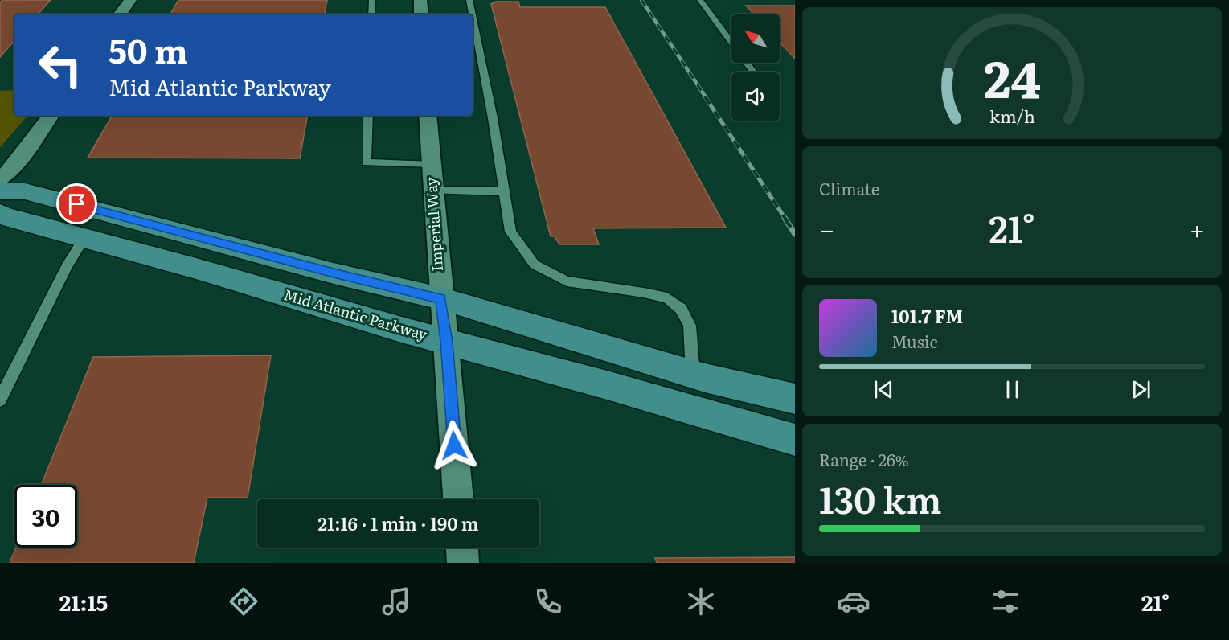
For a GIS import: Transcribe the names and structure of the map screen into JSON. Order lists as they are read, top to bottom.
{
  "streets": {
    "street": ["Imperial Way", "Mid Atlantic Parkway"]
  },
  "crossings": [
    ["Imperial Way", "Mid Atlantic Parkway"]
  ],
  "north": "top left",
  "page": {
    "turn": ["50 m", "Mid Atlantic Parkway"],
    "tile": [
      "Climate",
      ["Range · 26%", "130 km"]
    ],
    "heat": ["−", "21°", "+"],
    "song": ["101.7 FM", "Music"],
    "limit": "30",
    "trip": "21:16 · 1 min · 190 m",
    "tabs": ["21:15", "21°"],
    "gauge": ["24", "km/h"]
  }
}
